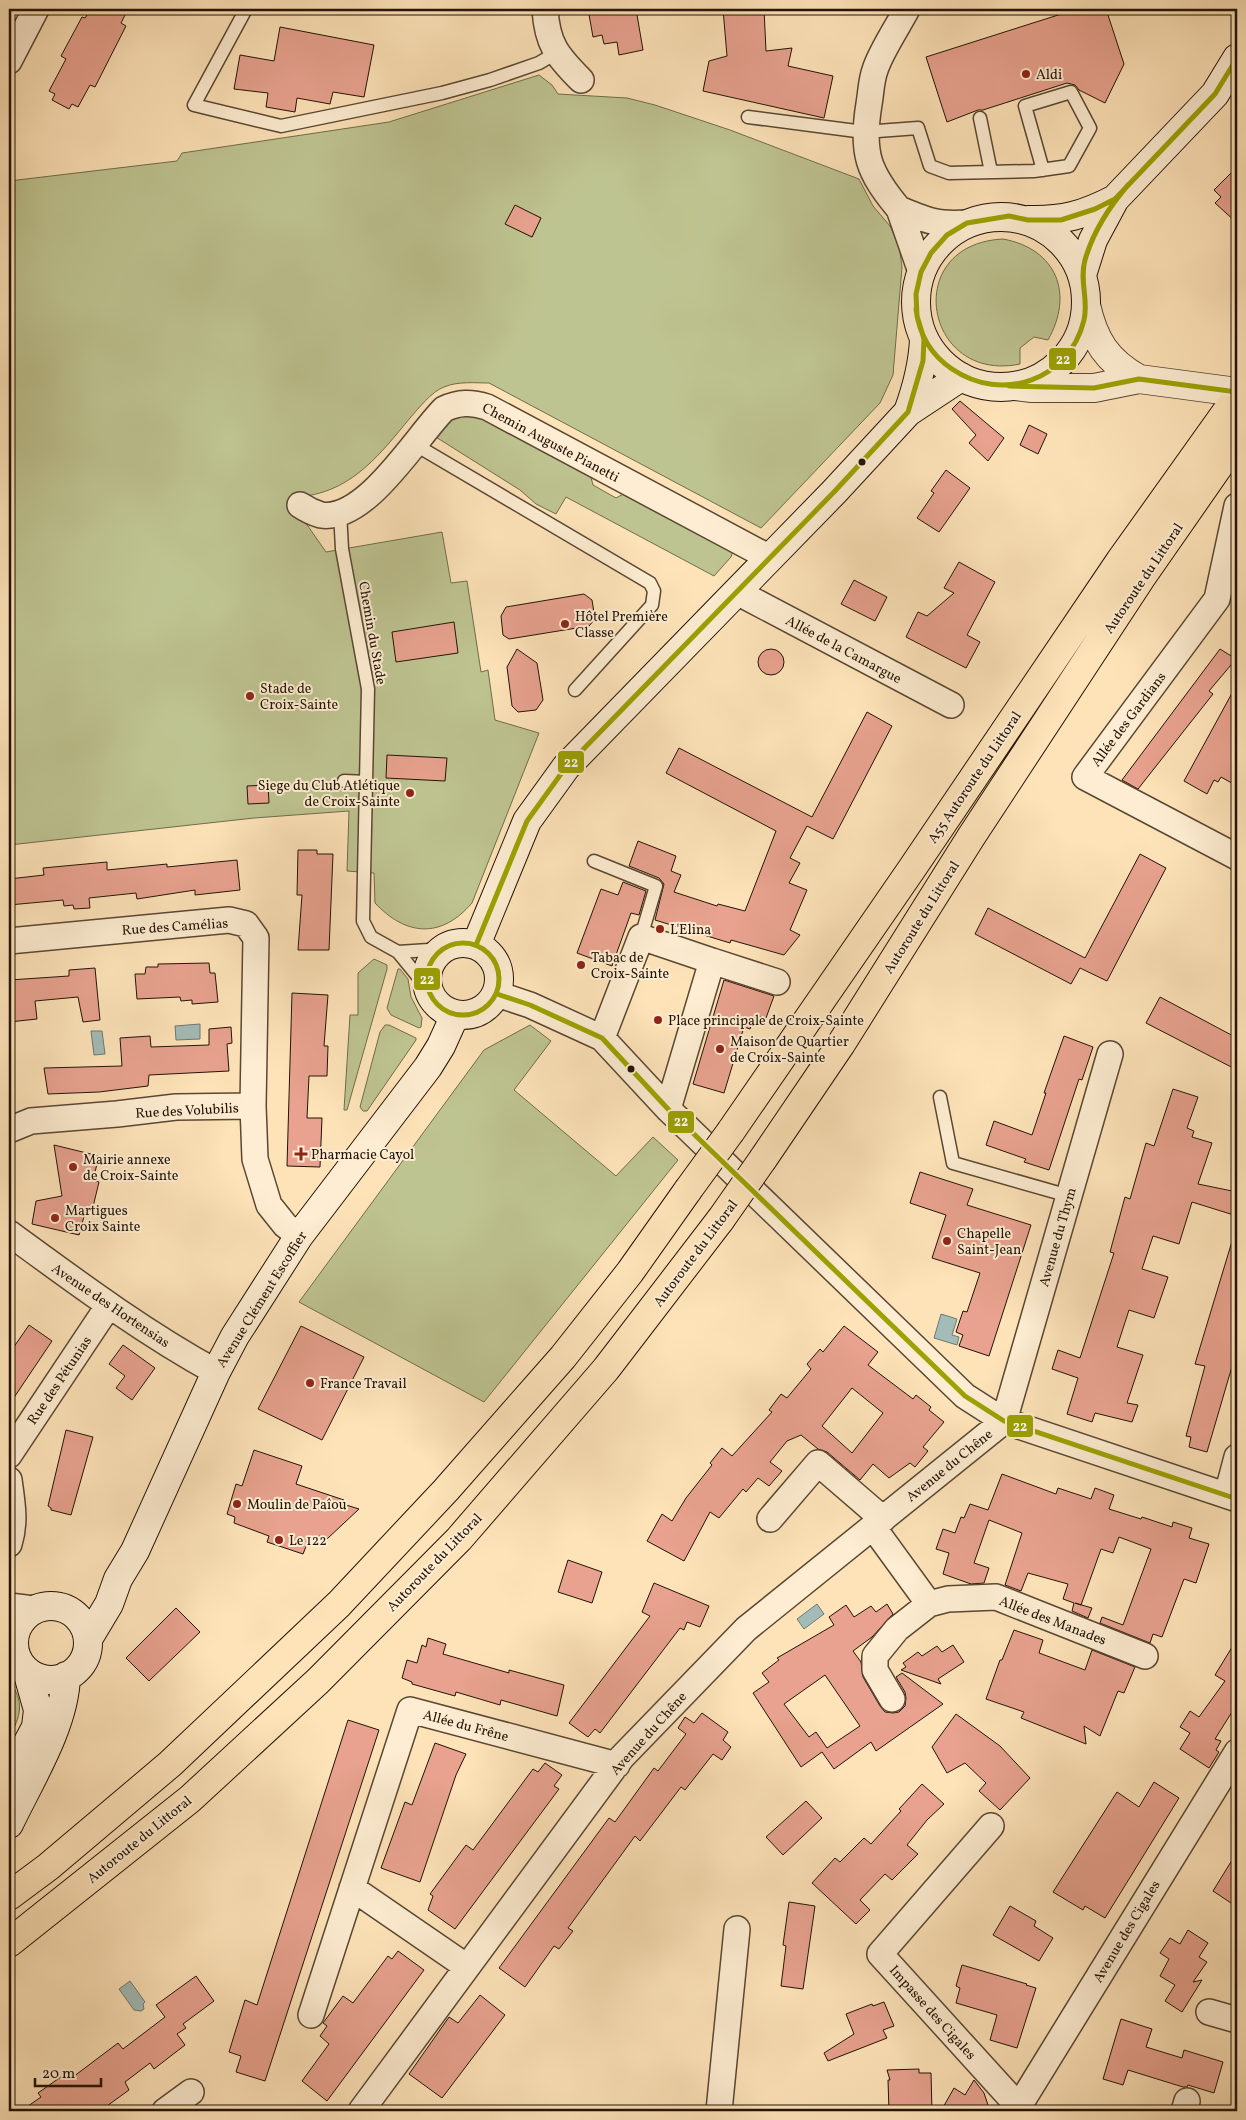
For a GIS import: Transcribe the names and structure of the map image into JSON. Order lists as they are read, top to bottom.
{
  "streets": {
    "highway": ["Autoroute du Littoral", "A55 Autoroute du Littoral"],
    "main road": ["Avenue Clément Escoffier"],
    "street": [
      "Chemin Auguste Pianetti",
      "Allée de la Camargue",
      "Allée des Gardians",
      "Rue des Camélias",
      "Rue des Volubilis",
      "Avenue du Thym",
      "Avenue des Hortensias",
      "Rue des Pétunias",
      "Avenue du Chêne",
      "Allée des Manades",
      "Allée du Frêne",
      "Avenue des Cigales",
      "Impasse des Cigales"
    ],
    "lane": ["Chemin du Stade"]
  },
  "crossings": [
    ["Chemin Auguste Pianetti", "Chemin du Stade"],
    ["Autoroute du Littoral", "A55 Autoroute du Littoral"],
    ["Chemin du Stade", "Avenue Clément Escoffier"],
    ["Rue des Camélias", "Rue des Volubilis"],
    ["Rue des Volubilis", "Avenue Clément Escoffier"],
    ["Avenue du Thym", "Avenue du Chêne"],
    ["Avenue Clément Escoffier", "Avenue des Hortensias"],
    ["Avenue des Hortensias", "Rue des Pétunias"],
    ["Avenue du Chêne", "Allée du Frêne"],
    ["Avenue des Cigales", "Impasse des Cigales"]
  ],
  "places": {
    "other": [
      "Aldi",
      "Hôtel Première Classe",
      "Stade de Croix-Sainte",
      "Siege du Club Atlétique de Croix-Sainte",
      "L'Elina",
      "Tabac de Croix-Sainte",
      "Place principale de Croix-Sainte",
      "Maison de Quartier de Croix-Sainte",
      "Mairie annexe de Croix-Sainte",
      "Martigues Croix Sainte",
      "Chapelle Saint-Jean",
      "France Travail",
      "Moulin de Paîou",
      "Le 122"
    ],
    "health": ["Pharmacie Cayol"]
  },
  "lines": ["transit line 22"],
  "scale_bar": "20 m"
}
